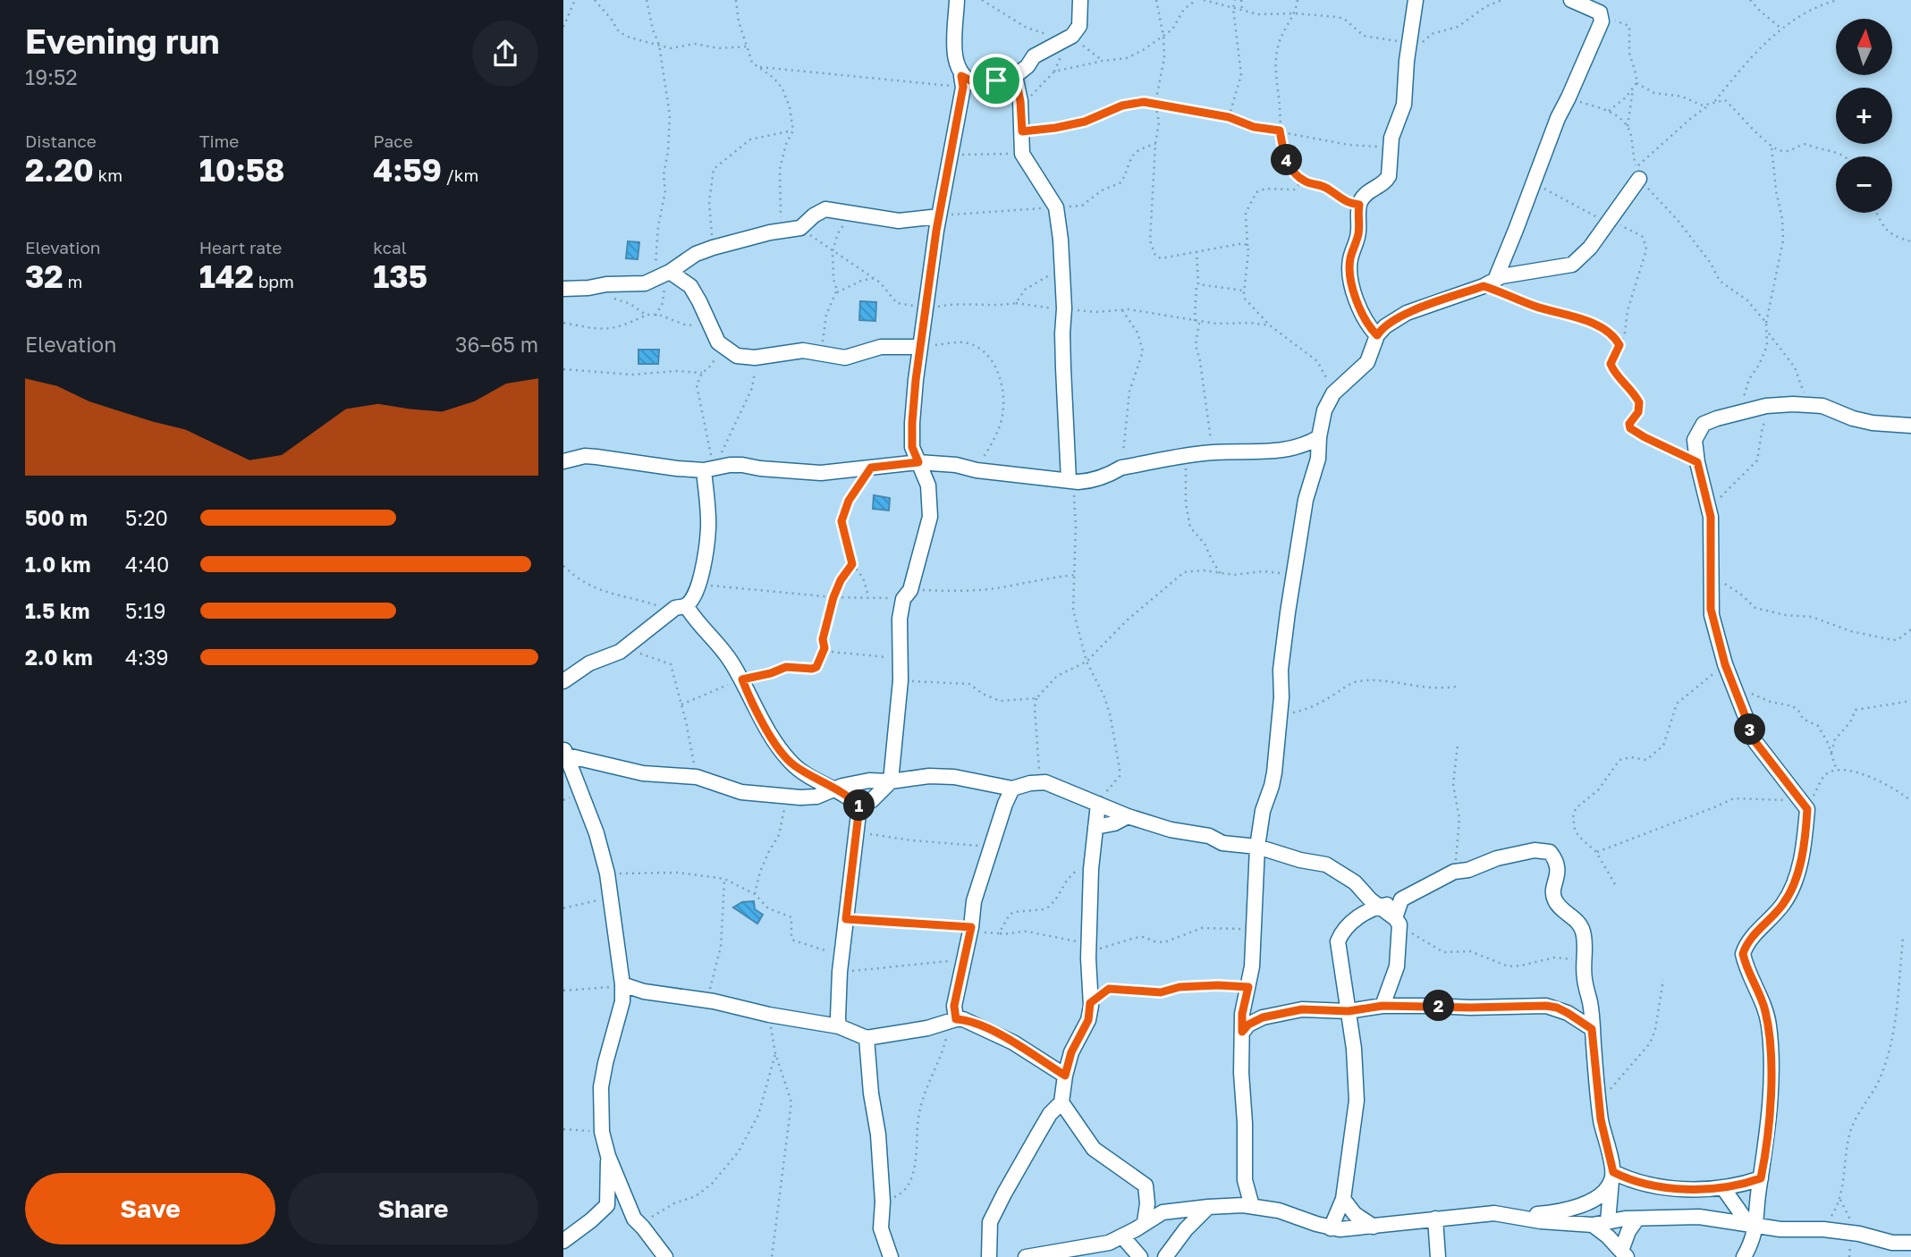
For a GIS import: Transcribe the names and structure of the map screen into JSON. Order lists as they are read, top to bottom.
{
  "north": "top",
  "page": {
    "heading": ["Evening run", "19:52"],
    "map_buttons": ["+", "−"],
    "stats": [
      ["Distance", "2.20 km"],
      ["Time", "10:58"],
      ["Pace", "4:59 /km"],
      ["Elevation", "32 m"],
      ["Heart rate", "142 bpm"],
      ["kcal", "135"]
    ],
    "pins": [
      "4",
      "3",
      "1",
      "2"
    ],
    "chart": ["Elevation", "36–65 m"],
    "list": [
      {
        "name": "500 m",
        "note": "5:20"
      },
      {
        "name": "1.0 km",
        "note": "4:40"
      },
      {
        "name": "1.5 km",
        "note": "5:19"
      },
      {
        "name": "2.0 km",
        "note": "4:39"
      }
    ],
    "buttons": ["Save", "Share"]
  }
}
